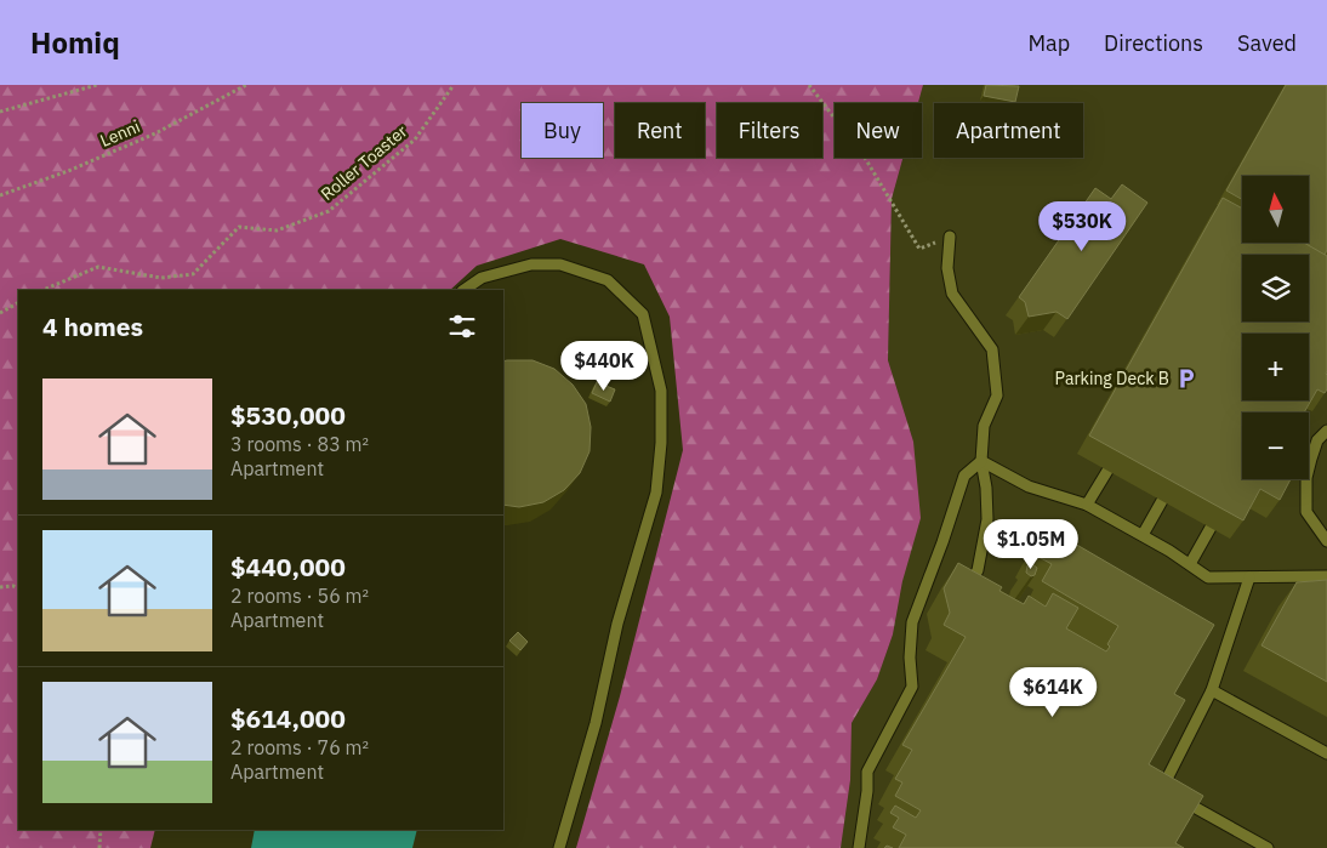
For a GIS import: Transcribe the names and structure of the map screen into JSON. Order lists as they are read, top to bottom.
{
  "streets": {
    "path": ["Lenni", "Roller Toaster"]
  },
  "places": {
    "parking": ["Parking Deck B"]
  },
  "north": "top",
  "page": {
    "header": "Homiq",
    "nav": ["Map", "Directions", "Saved"],
    "chip": [
      "Buy",
      "Rent",
      "Filters",
      "New",
      "Apartment"
    ],
    "map_buttons": ["+", "−"],
    "price": [
      "$530K",
      "$440K",
      "$1.05M",
      "$614K"
    ],
    "heading": "4 homes",
    "list": [
      {
        "name": "$530,000",
        "note": "3 rooms · 83 m² · Apartment"
      },
      {
        "name": "$440,000",
        "note": "2 rooms · 56 m² · Apartment"
      },
      {
        "name": "$614,000",
        "note": "2 rooms · 76 m² · Apartment"
      }
    ]
  }
}
